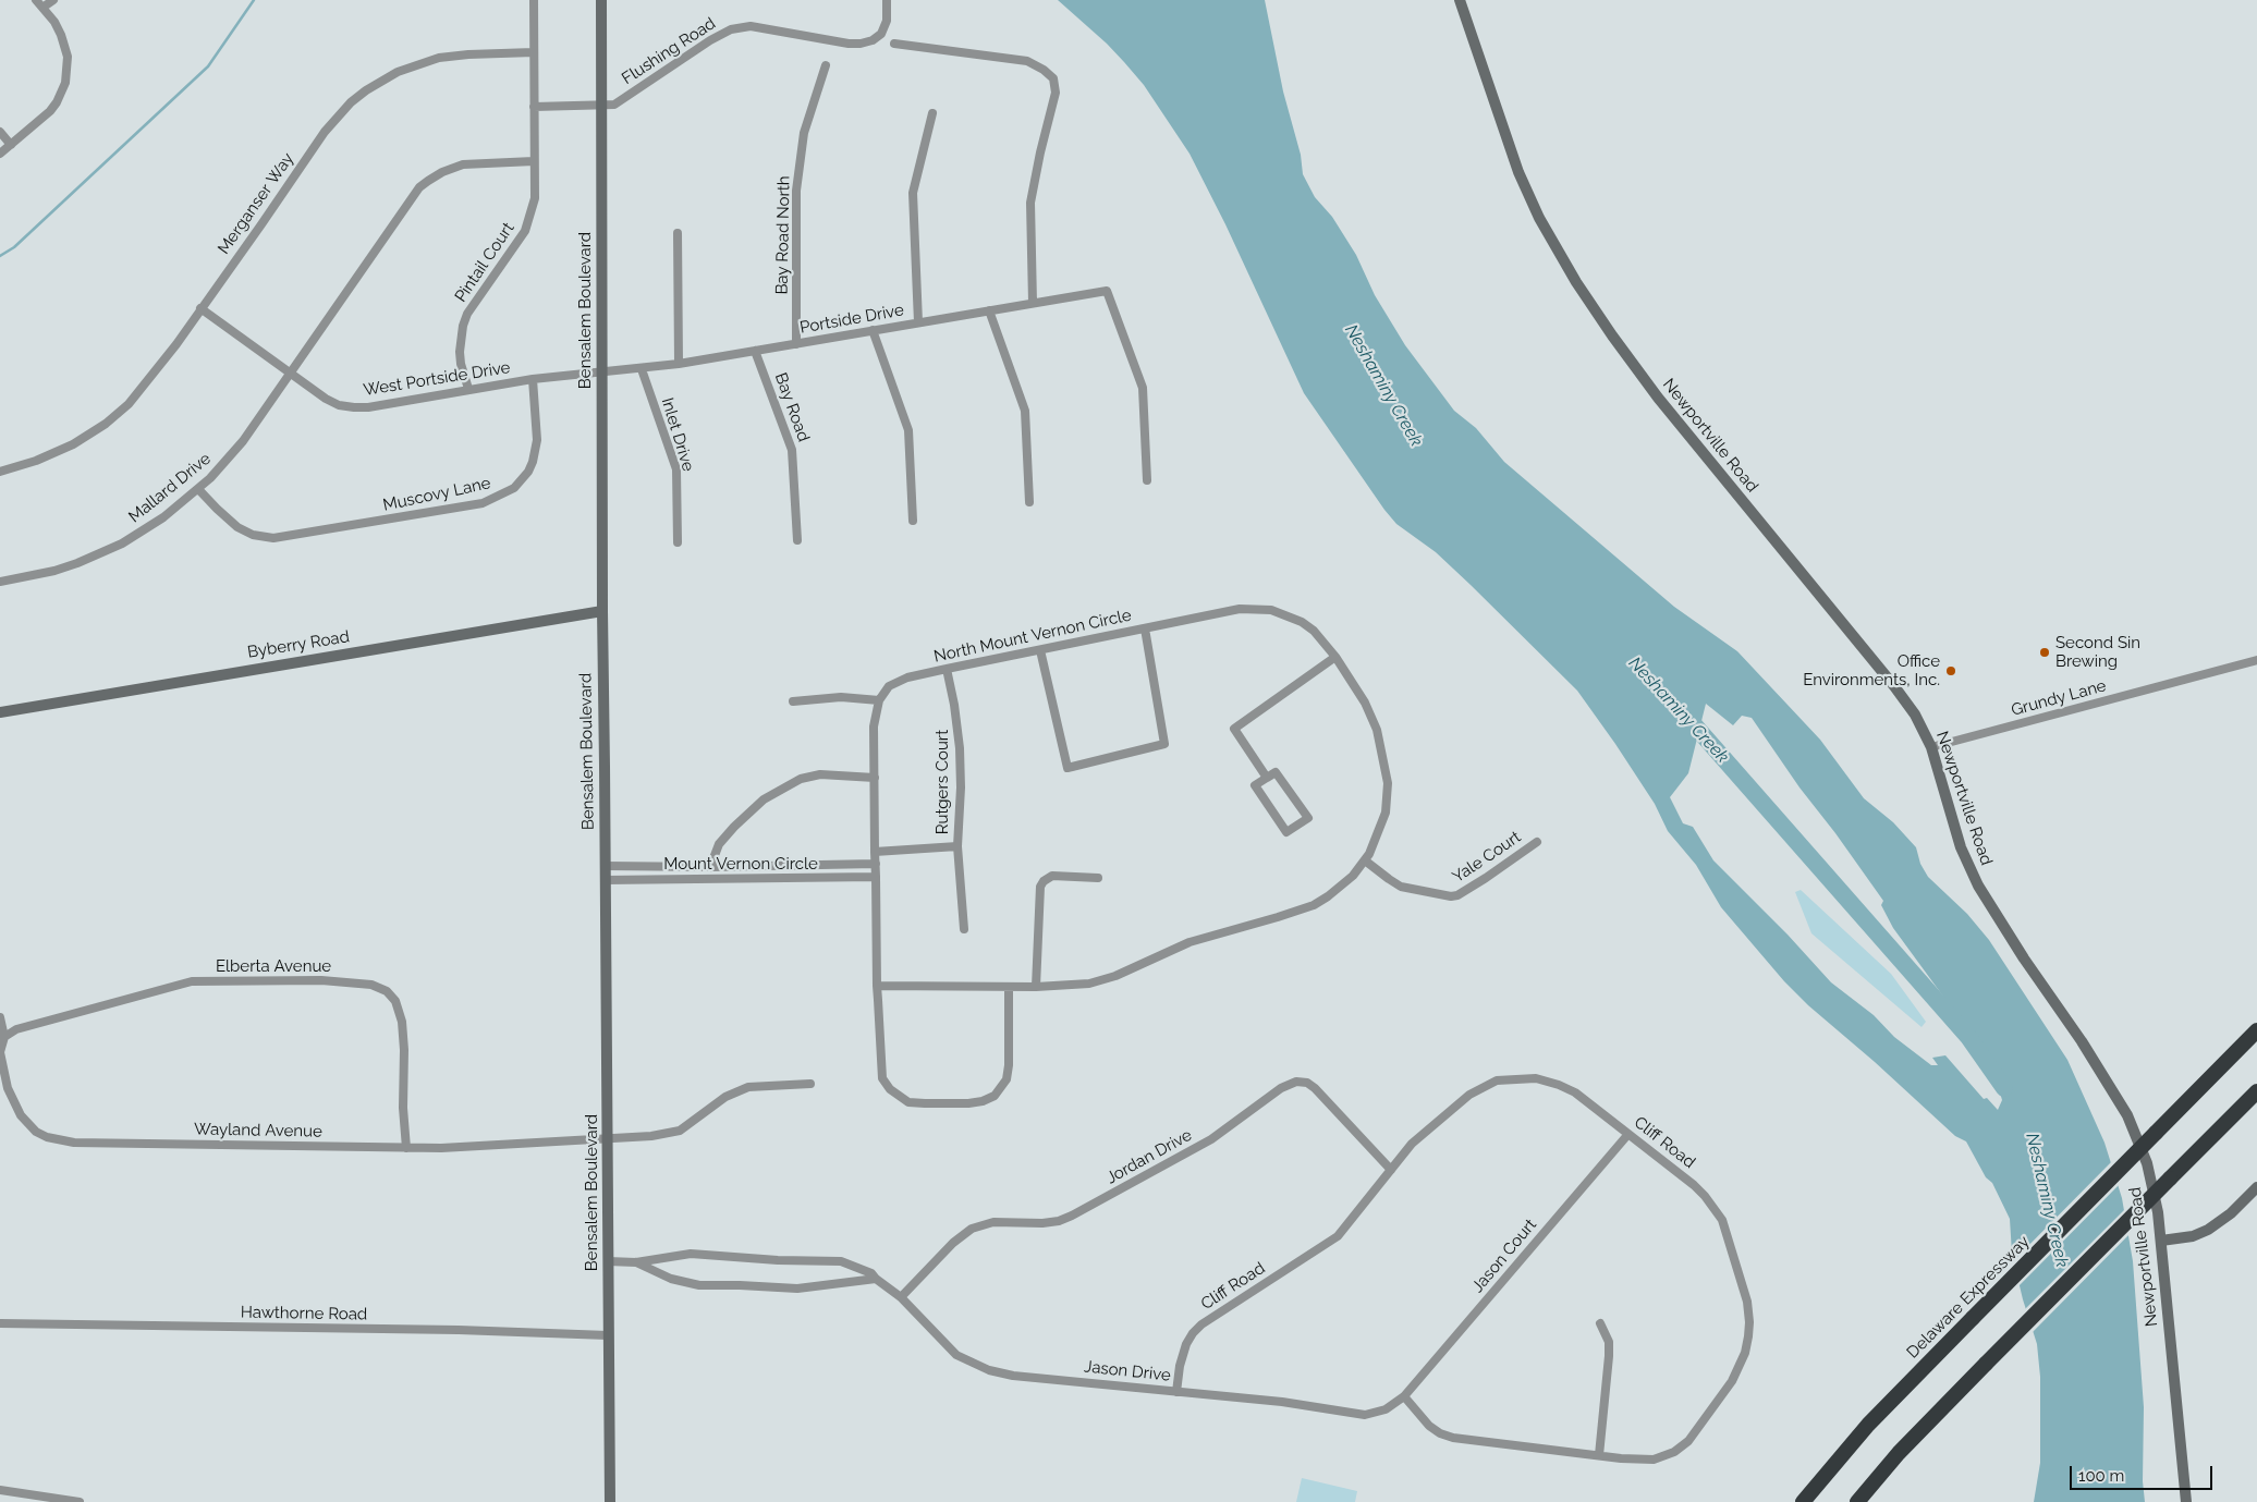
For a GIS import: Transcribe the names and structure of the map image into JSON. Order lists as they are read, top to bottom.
{
  "streets": {
    "highway": ["Delaware Expressway"],
    "main road": ["Bensalem Boulevard", "Newportville Road", "Byberry Road"],
    "street": [
      "Flushing Road",
      "Merganser Way",
      "Bay Road North",
      "Pintail Court",
      "Portside Drive",
      "West Portside Drive",
      "Bay Road",
      "Inlet Drive",
      "Mallard Drive",
      "Muscovy Lane",
      "North Mount Vernon Circle",
      "Grundy Lane",
      "Rutgers Court",
      "Yale Court",
      "Mount Vernon Circle",
      "Elberta Avenue",
      "Wayland Avenue",
      "Cliff Road",
      "Jordan Drive",
      "Jason Court",
      "Hawthorne Road",
      "Jason Drive"
    ]
  },
  "crossings": [
    ["Flushing Road", "Pintail Court"],
    ["Flushing Road", "Bensalem Boulevard"],
    ["Merganser Way", "Pintail Court"],
    ["Bay Road North", "Portside Drive"],
    ["Pintail Court", "West Portside Drive"],
    ["Pintail Court", "Mallard Drive"],
    ["Bensalem Boulevard", "Portside Drive"],
    ["Bensalem Boulevard", "Byberry Road"],
    ["Bensalem Boulevard", "Mount Vernon Circle"],
    ["Bensalem Boulevard", "Wayland Avenue"],
    ["Bensalem Boulevard", "Hawthorne Road"],
    ["Bensalem Boulevard", "Jason Drive"],
    ["Portside Drive", "Bay Road"],
    ["Portside Drive", "Inlet Drive"],
    ["West Portside Drive", "Mallard Drive"],
    ["West Portside Drive", "Muscovy Lane"],
    ["Newportville Road", "Grundy Lane"],
    ["Mallard Drive", "Muscovy Lane"],
    ["North Mount Vernon Circle", "Rutgers Court"],
    ["North Mount Vernon Circle", "Yale Court"],
    ["Elberta Avenue", "Wayland Avenue"],
    ["Cliff Road", "Jordan Drive"],
    ["Cliff Road", "Jason Court"],
    ["Cliff Road", "Jason Drive"],
    ["Jordan Drive", "Jason Drive"],
    ["Jason Court", "Jason Drive"]
  ],
  "water": ["Neshaminy Creek"],
  "places": ["Second Sin Brewing", "Office Environments, Inc."],
  "scale_bar": "100 m"
}
